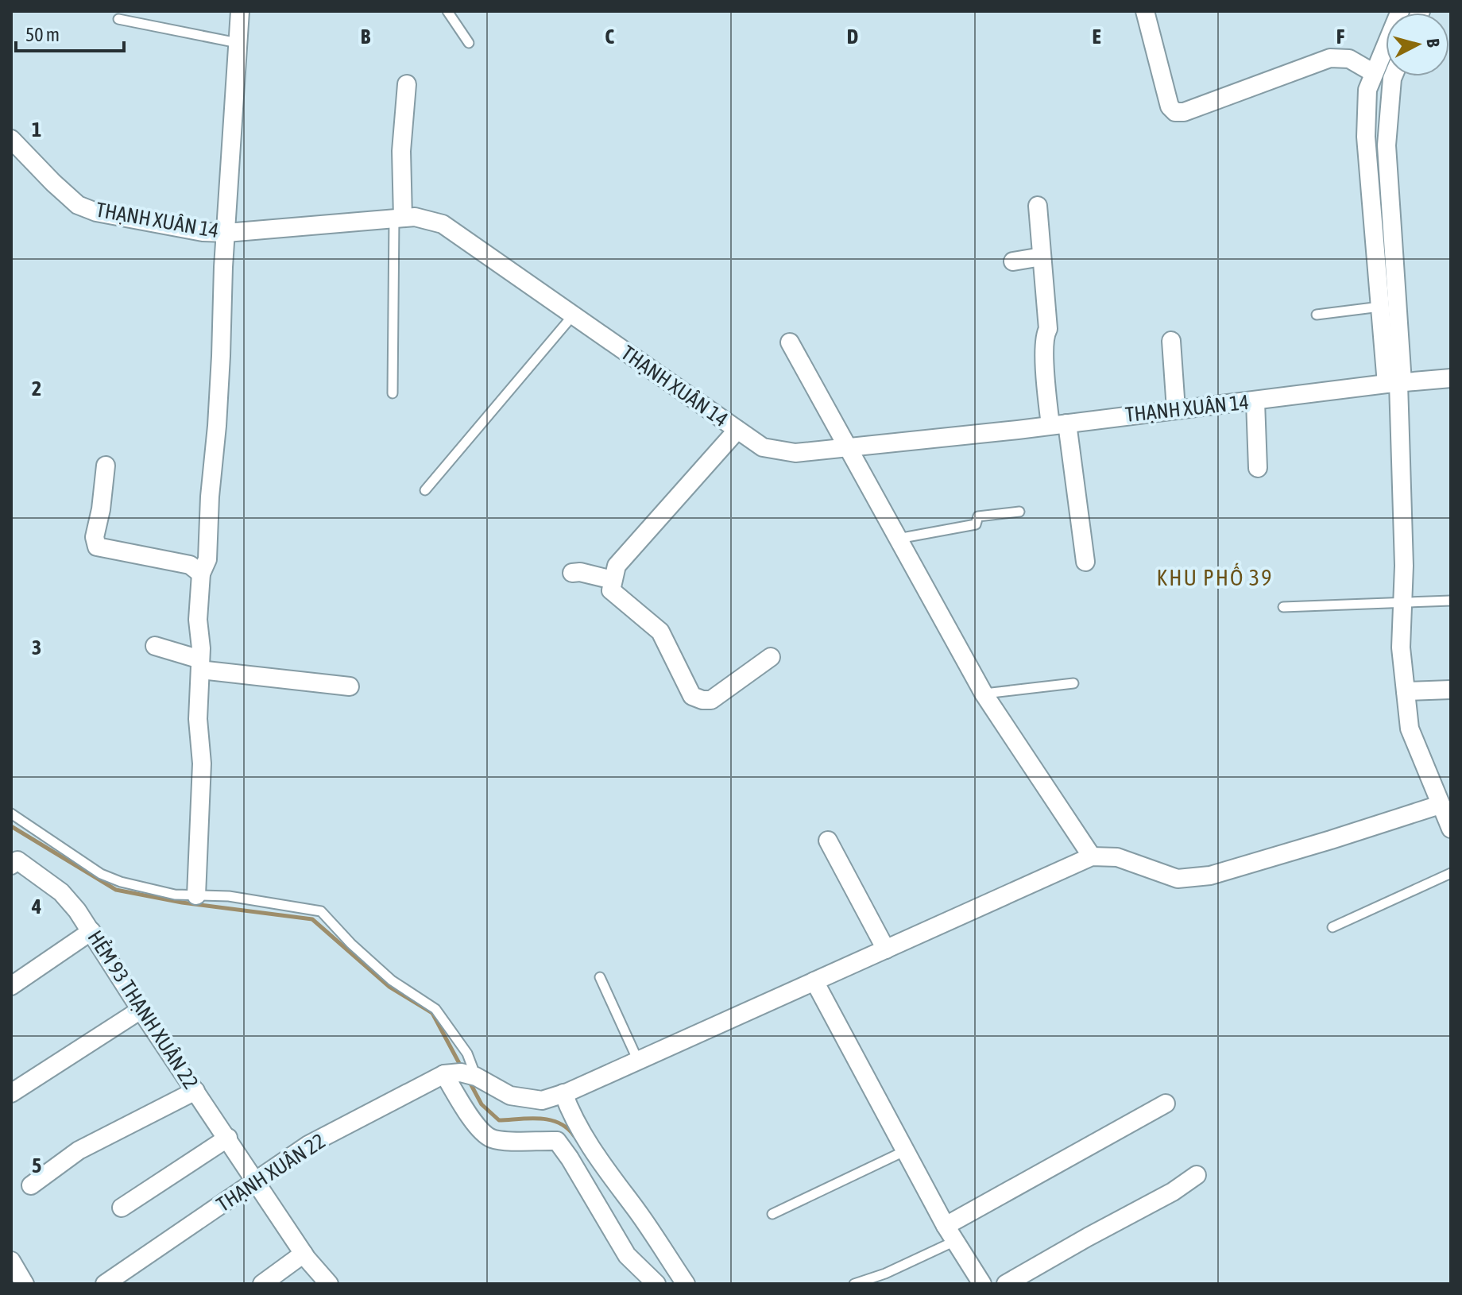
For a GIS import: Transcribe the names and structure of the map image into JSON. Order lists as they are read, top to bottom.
{
  "streets": {
    "street": ["THẠNH XUÂN 14", "HẺM 93 THẠNH XUÂN 22", "THẠNH XUÂN 22"]
  },
  "crossings": [
    ["HẺM 93 THẠNH XUÂN 22", "THẠNH XUÂN 22"]
  ],
  "districts": ["KHU PHỐ 39"],
  "scale_bar": "50 m",
  "north": "right",
  "grid": {
    "columns": [
      "B",
      "C",
      "D",
      "E",
      "F"
    ],
    "rows": [
      "1",
      "2",
      "3",
      "4",
      "5"
    ]
  }
}
